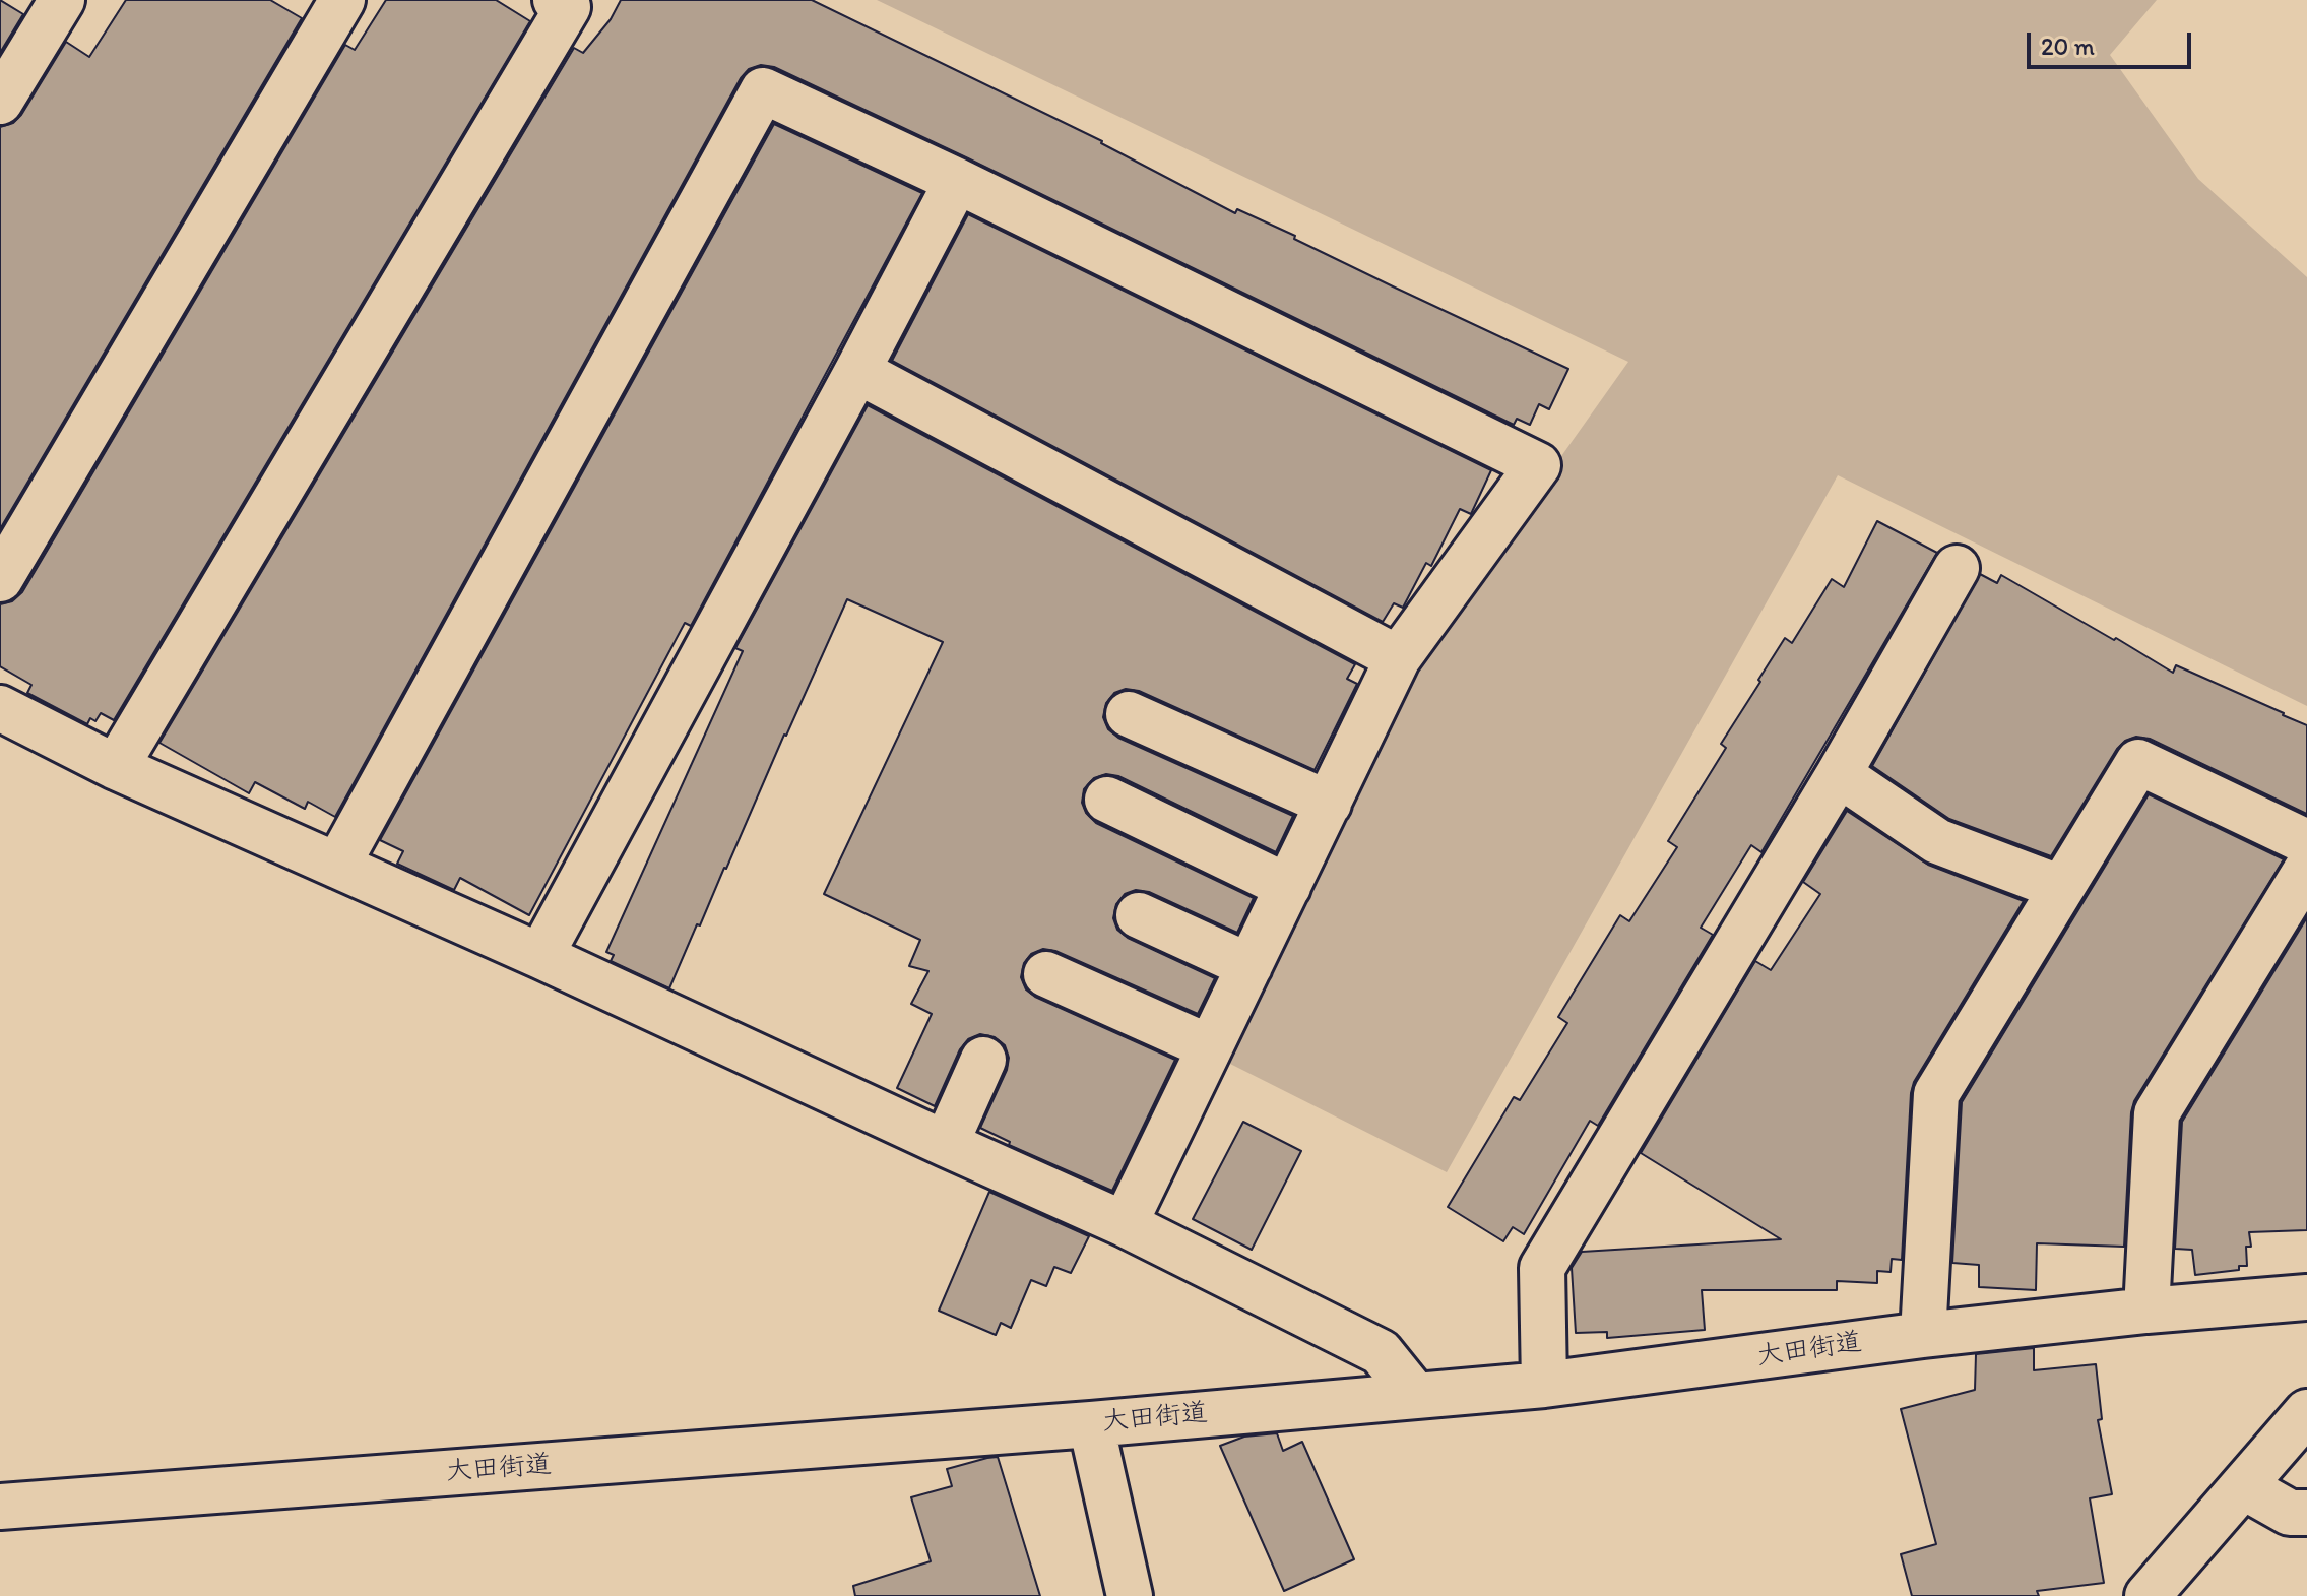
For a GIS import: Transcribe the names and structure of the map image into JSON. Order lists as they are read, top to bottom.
{
  "streets": {
    "street": ["大田街道"]
  },
  "scale_bar": "20 m"
}
